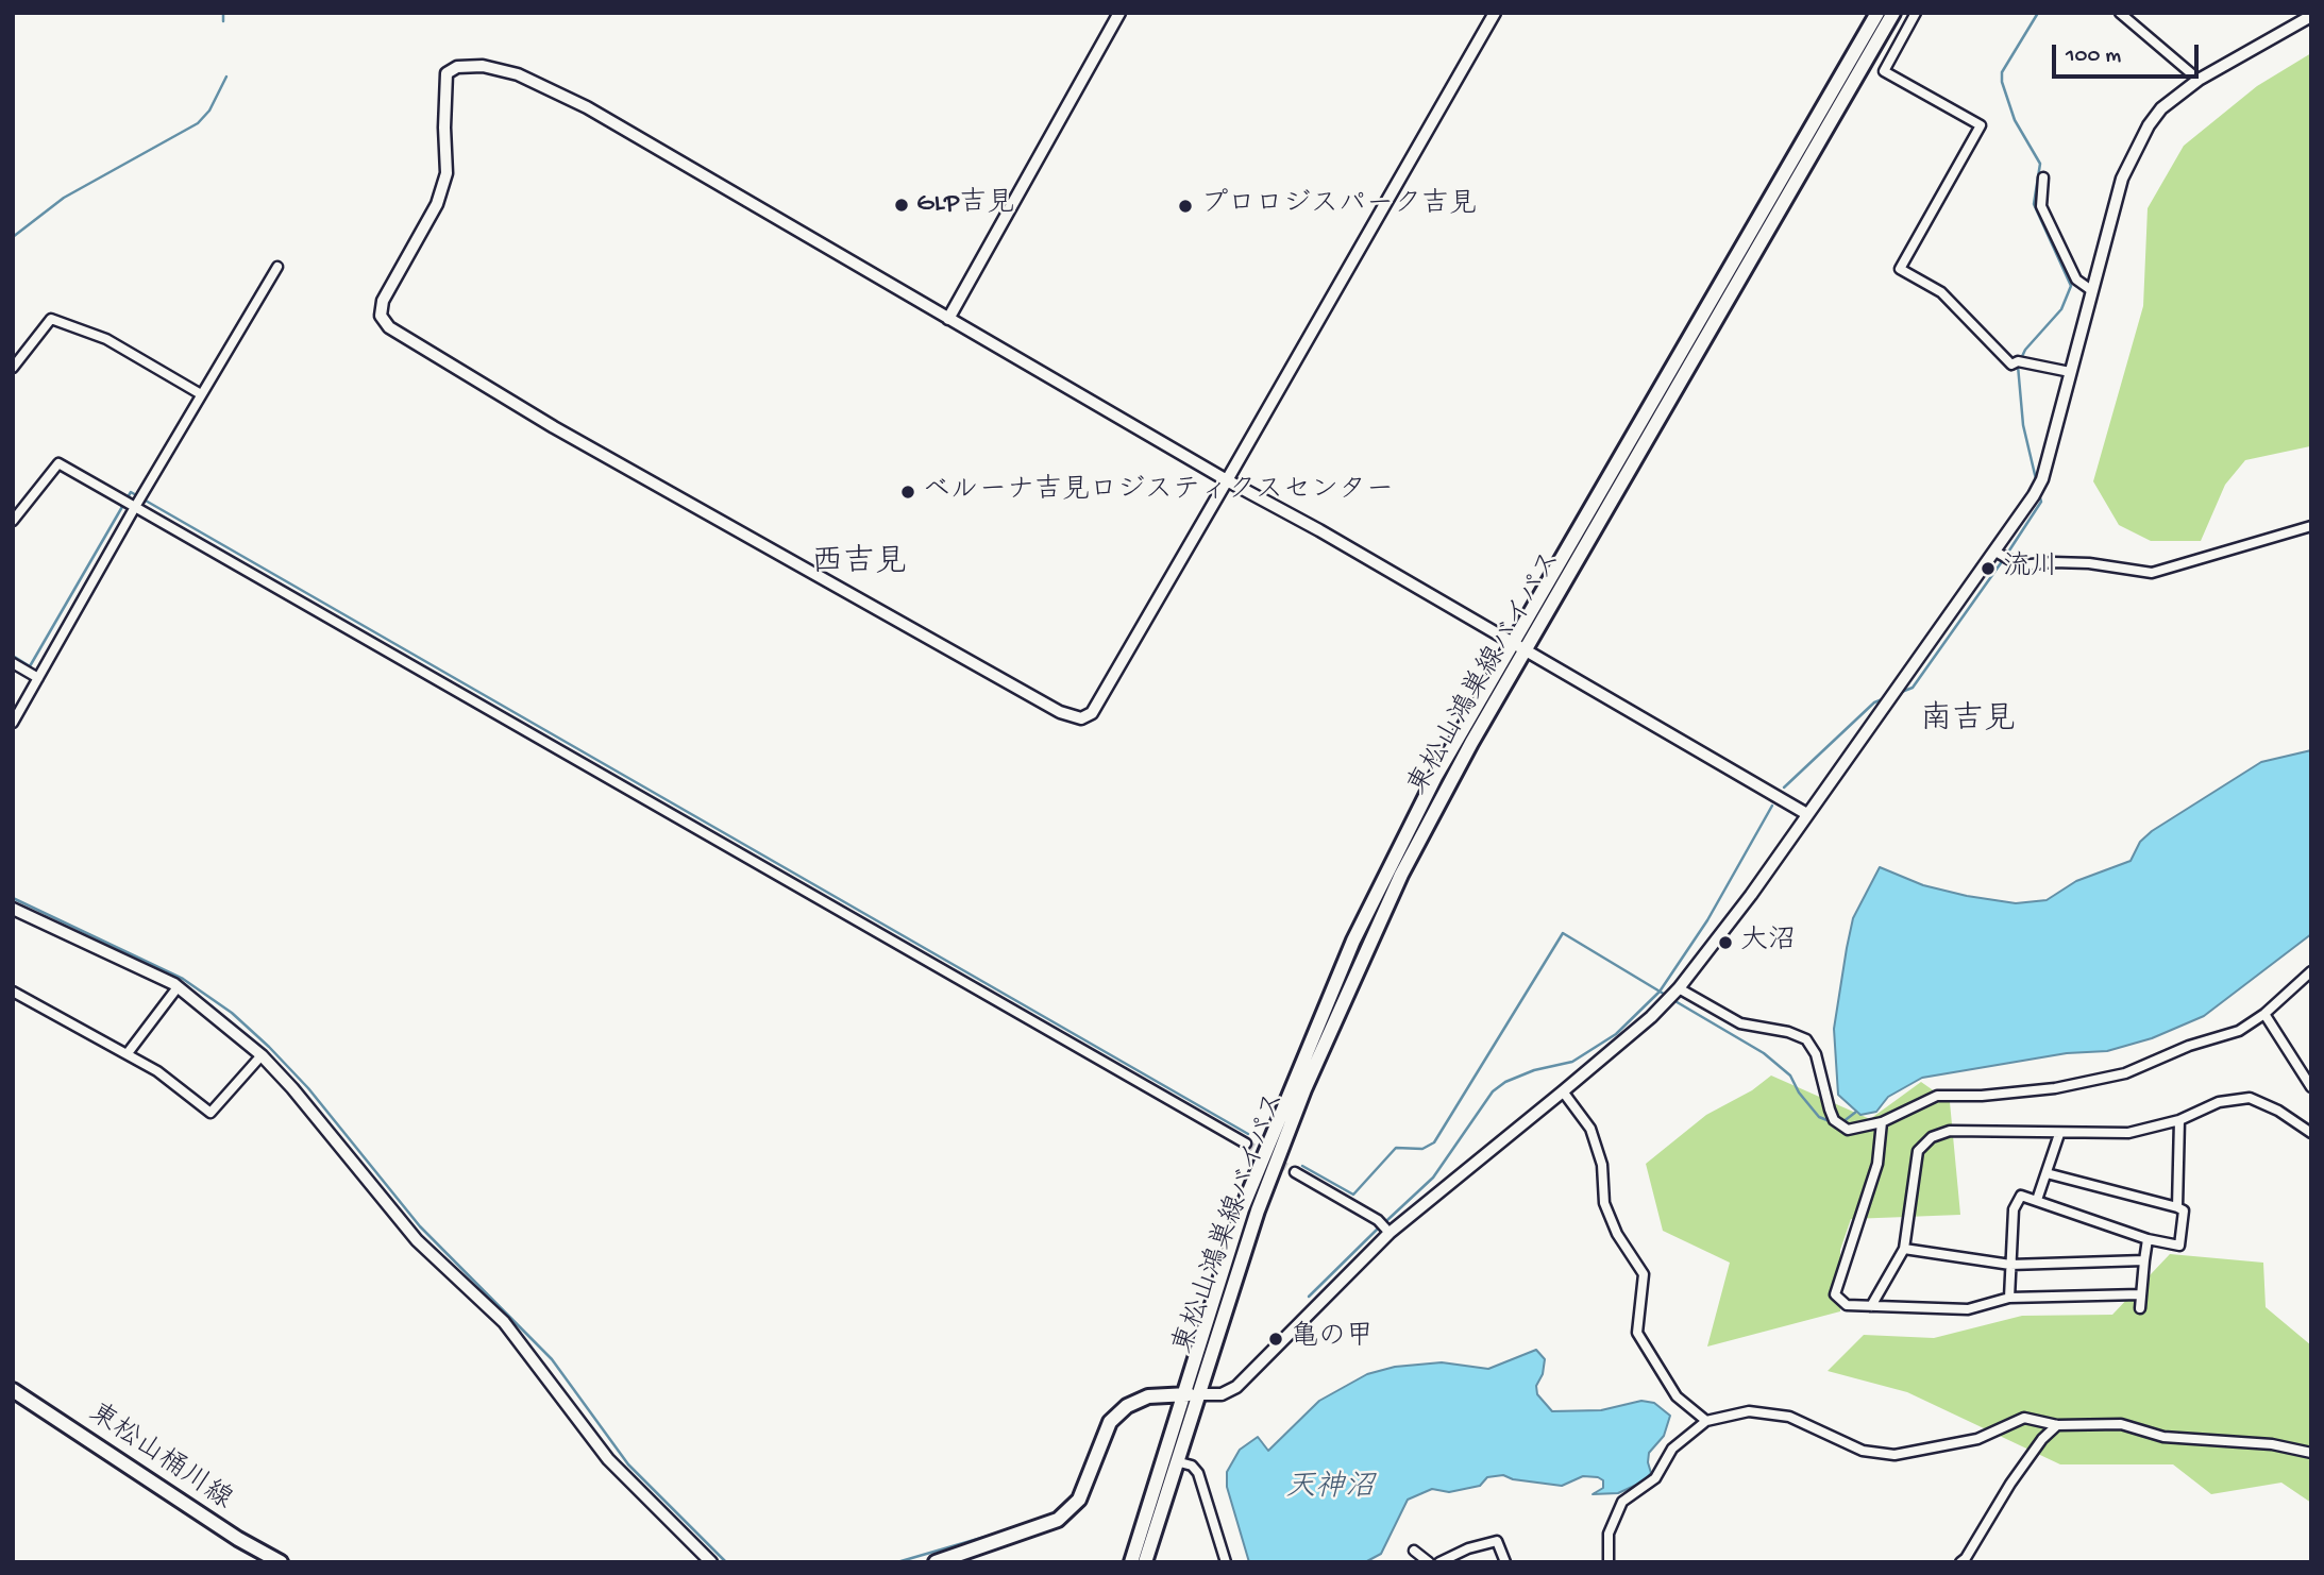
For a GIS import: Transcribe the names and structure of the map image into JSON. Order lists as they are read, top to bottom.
{
  "streets": {
    "main road": ["東松山鴻巣線バイパス", "東松山桶川線"]
  },
  "districts": ["西吉見", "南吉見"],
  "water": ["天神沼"],
  "places": [
    "GLP吉見",
    "プロロジスパーク吉見",
    "ベルーナ吉見ロジスティクスセンター",
    "流川",
    "大沼",
    "亀の甲"
  ],
  "scale_bar": "100 m"
}
